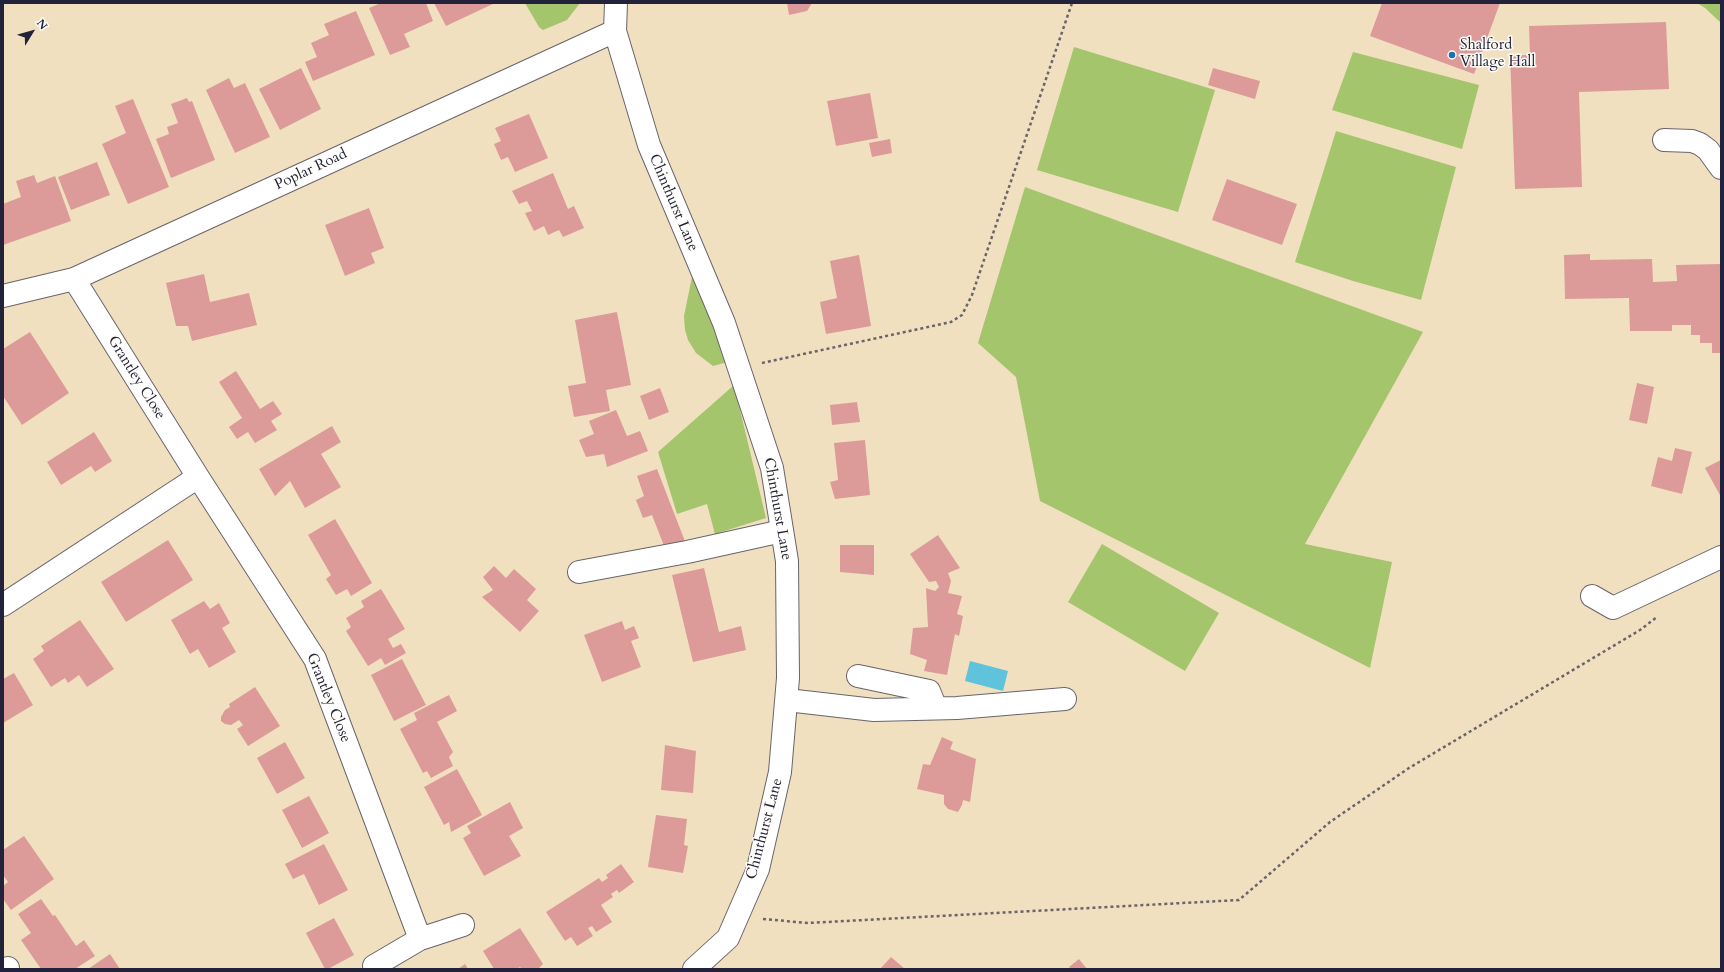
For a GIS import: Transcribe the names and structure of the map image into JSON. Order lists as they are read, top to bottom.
{
  "streets": {
    "street": ["Poplar Road", "Chinthurst Lane", "Grantley Close"]
  },
  "crossings": [
    ["Poplar Road", "Chinthurst Lane"],
    ["Poplar Road", "Grantley Close"]
  ],
  "places": ["Shalford Village Hall"],
  "north": "top right"
}
